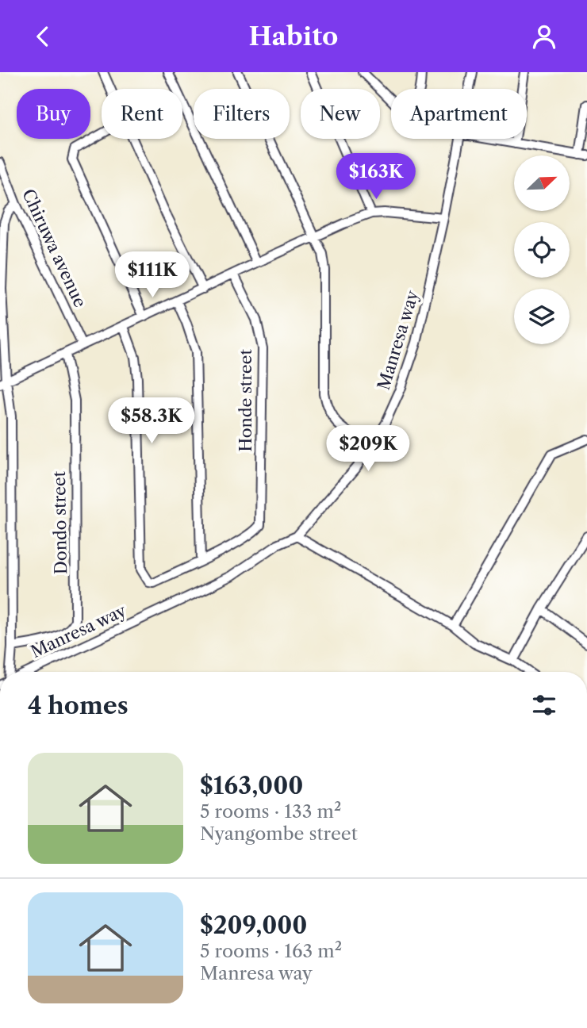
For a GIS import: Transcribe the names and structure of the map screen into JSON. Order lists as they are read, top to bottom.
{
  "streets": {
    "street": [
      "Chiruwa avenue",
      "Manresa way",
      "Honde street",
      "Dondo street"
    ]
  },
  "north": "top right",
  "page": {
    "header": "Habito",
    "chip": [
      "Buy",
      "Rent",
      "Filters",
      "New",
      "Apartment"
    ],
    "price": [
      "$163K",
      "$111K",
      "$58.3K",
      "$209K"
    ],
    "heading": "4 homes",
    "list": [
      {
        "name": "$163,000",
        "note": "5 rooms · 133 m² · Nyangombe street"
      },
      {
        "name": "$209,000",
        "note": "5 rooms · 163 m² · Manresa way"
      }
    ]
  }
}
